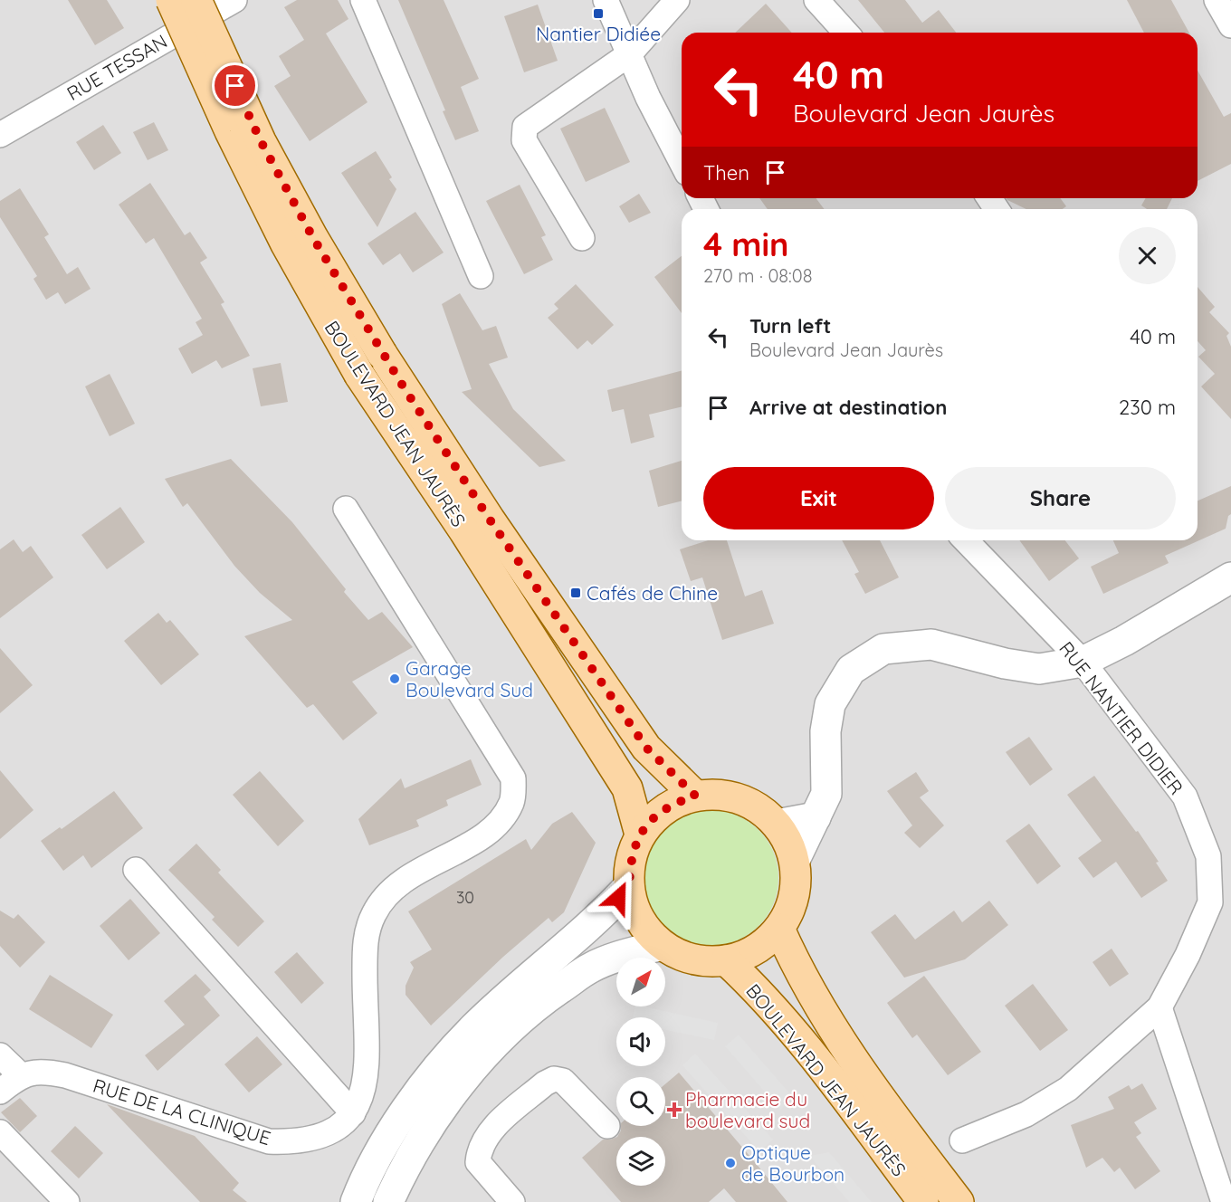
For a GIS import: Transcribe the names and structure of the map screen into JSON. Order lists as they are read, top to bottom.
{
  "streets": {
    "main road": ["BOULEVARD JEAN JAURÈS"],
    "street": ["RUE TESSAN", "RUE NANTIER DIDIER", "RUE DE LA CLINIQUE"]
  },
  "places": {
    "transit": ["Nantier Didiée", "Cafés de Chine"],
    "other": ["Garage Boulevard Sud", "Optique de Bourbon"],
    "health": ["Pharmacie du boulevard sud"]
  },
  "house_numbers": ["30"],
  "north": "top right",
  "page": {
    "turn": ["40 m", "Boulevard Jean Jaurès"],
    "then": "Then",
    "heading": ["4 min", "270 m · 08:08"],
    "list": [
      {
        "name": "Turn left",
        "note": "Boulevard Jean Jaurès",
        "value": "40 m"
      },
      {
        "name": "Arrive at destination",
        "value": "230 m"
      }
    ],
    "buttons": ["Exit", "Share"]
  }
}
